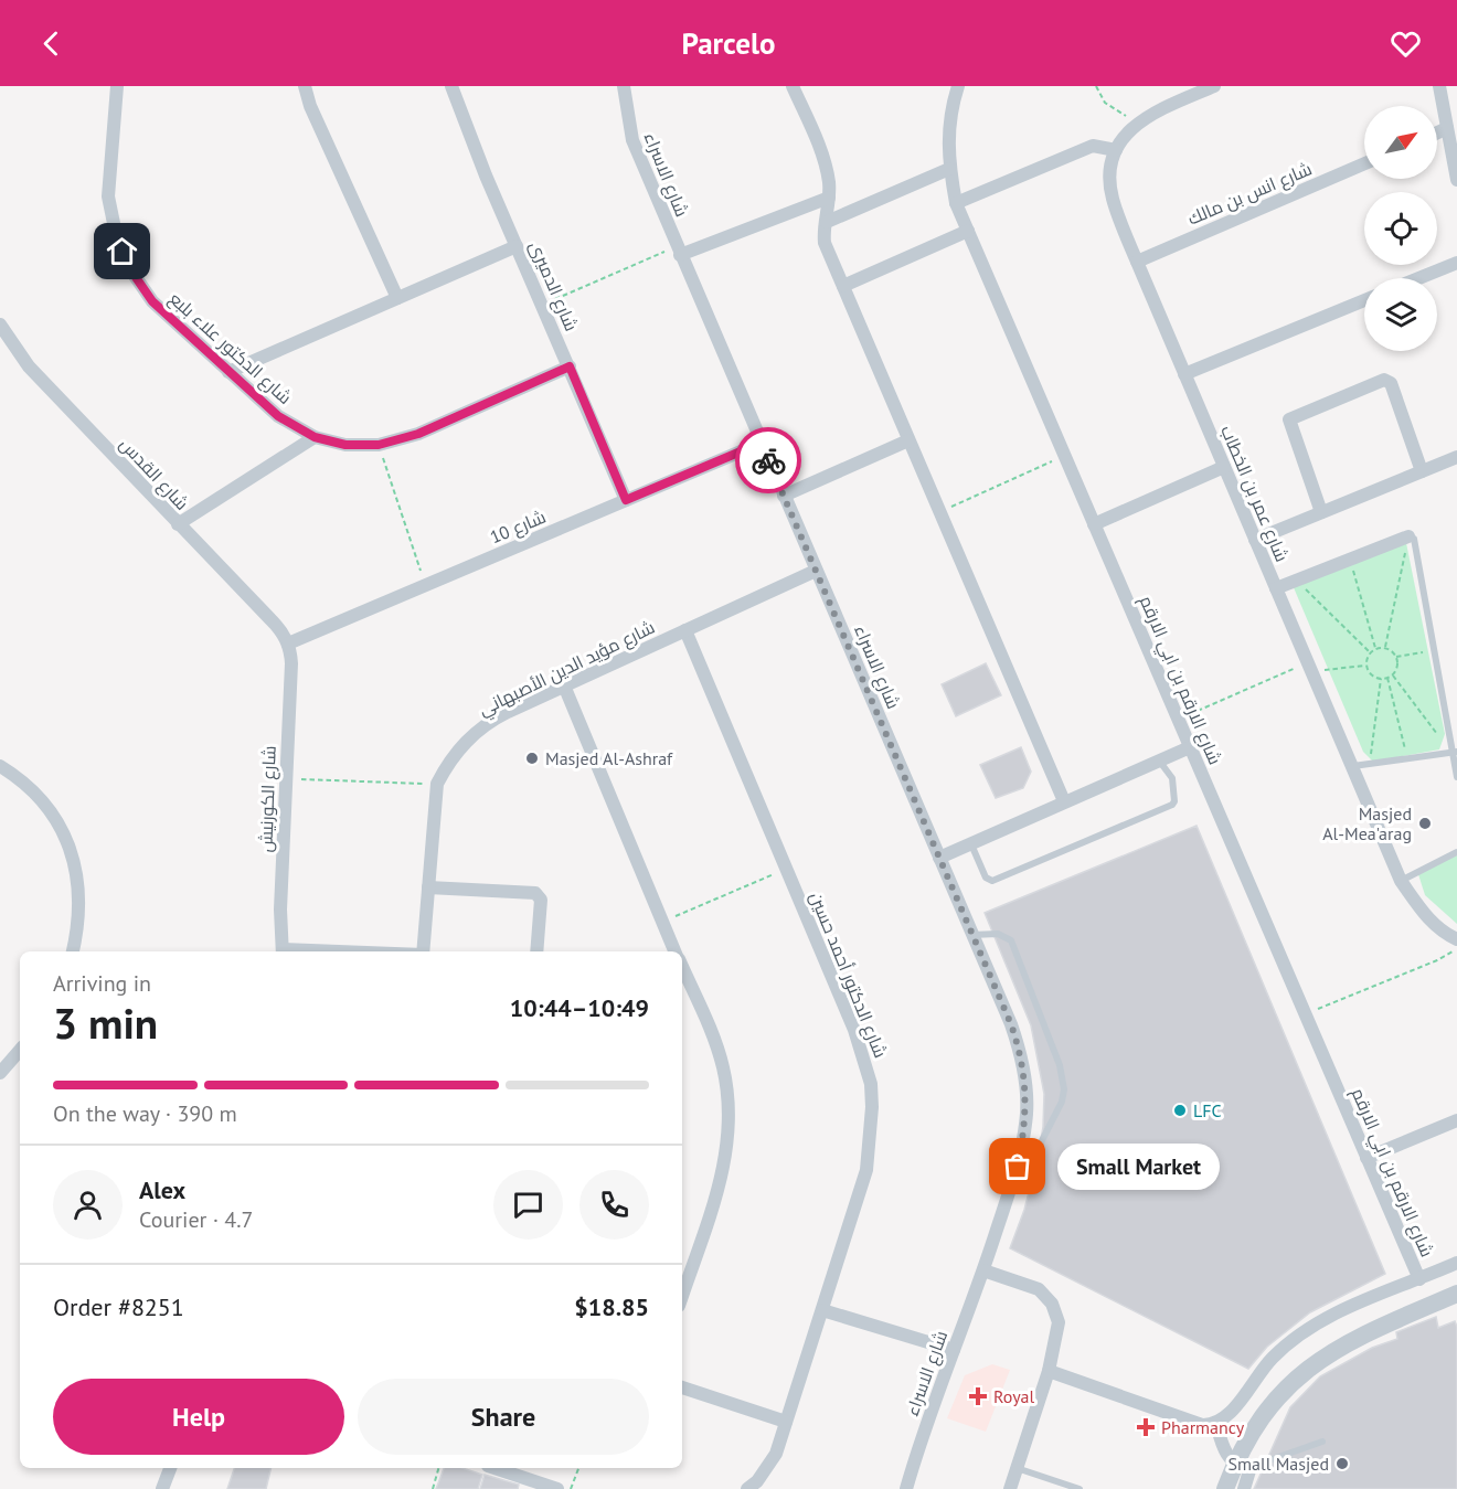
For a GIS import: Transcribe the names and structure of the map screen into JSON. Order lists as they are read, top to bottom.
{
  "streets": {
    "street": [
      "شارع الاسراء",
      "شارع انس بن مالك",
      "شارع الدميرى",
      "شارع الدكتور علاء بلبع",
      "شارع القدس",
      "شارع عمر بن الخطاب",
      "شارع 10",
      "شارع مؤيد الدين الأصبهاني",
      "شارع الارقم بن ابي الارقم",
      "شارع الكورنيش",
      "شارع الدكتور أحمد حسين"
    ]
  },
  "crossings": [
    ["شارع الاسراء", "شارع 10"],
    ["شارع الاسراء", "شارع مؤيد الدين الأصبهاني"],
    ["شارع انس بن مالك", "شارع عمر بن الخطاب"],
    ["شارع الدميرى", "شارع الدكتور علاء بلبع"],
    ["شارع الدميرى", "شارع 10"],
    ["شارع القدس", "شارع 10"],
    ["شارع القدس", "شارع الكورنيش"],
    ["شارع 10", "شارع الكورنيش"],
    ["شارع مؤيد الدين الأصبهاني", "شارع الدكتور أحمد حسين"]
  ],
  "places": {
    "other": [
      "Masjed Al-Ashraf",
      "Masjed Al-Mea'arag",
      "LFC",
      "Small Market",
      "Small Masjed"
    ],
    "health": ["Royal", "Pharmancy"]
  },
  "north": "top right",
  "page": {
    "header": "Parcelo",
    "heading": ["3 min", "Arriving in", "10:44–10:49"],
    "panel": [
      "Alex",
      "Courier · 4.7",
      "Order #8251",
      "$18.85"
    ],
    "bar": "On the way · 390 m",
    "bubble": "Small Market",
    "buttons": ["Help", "Share"]
  }
}
